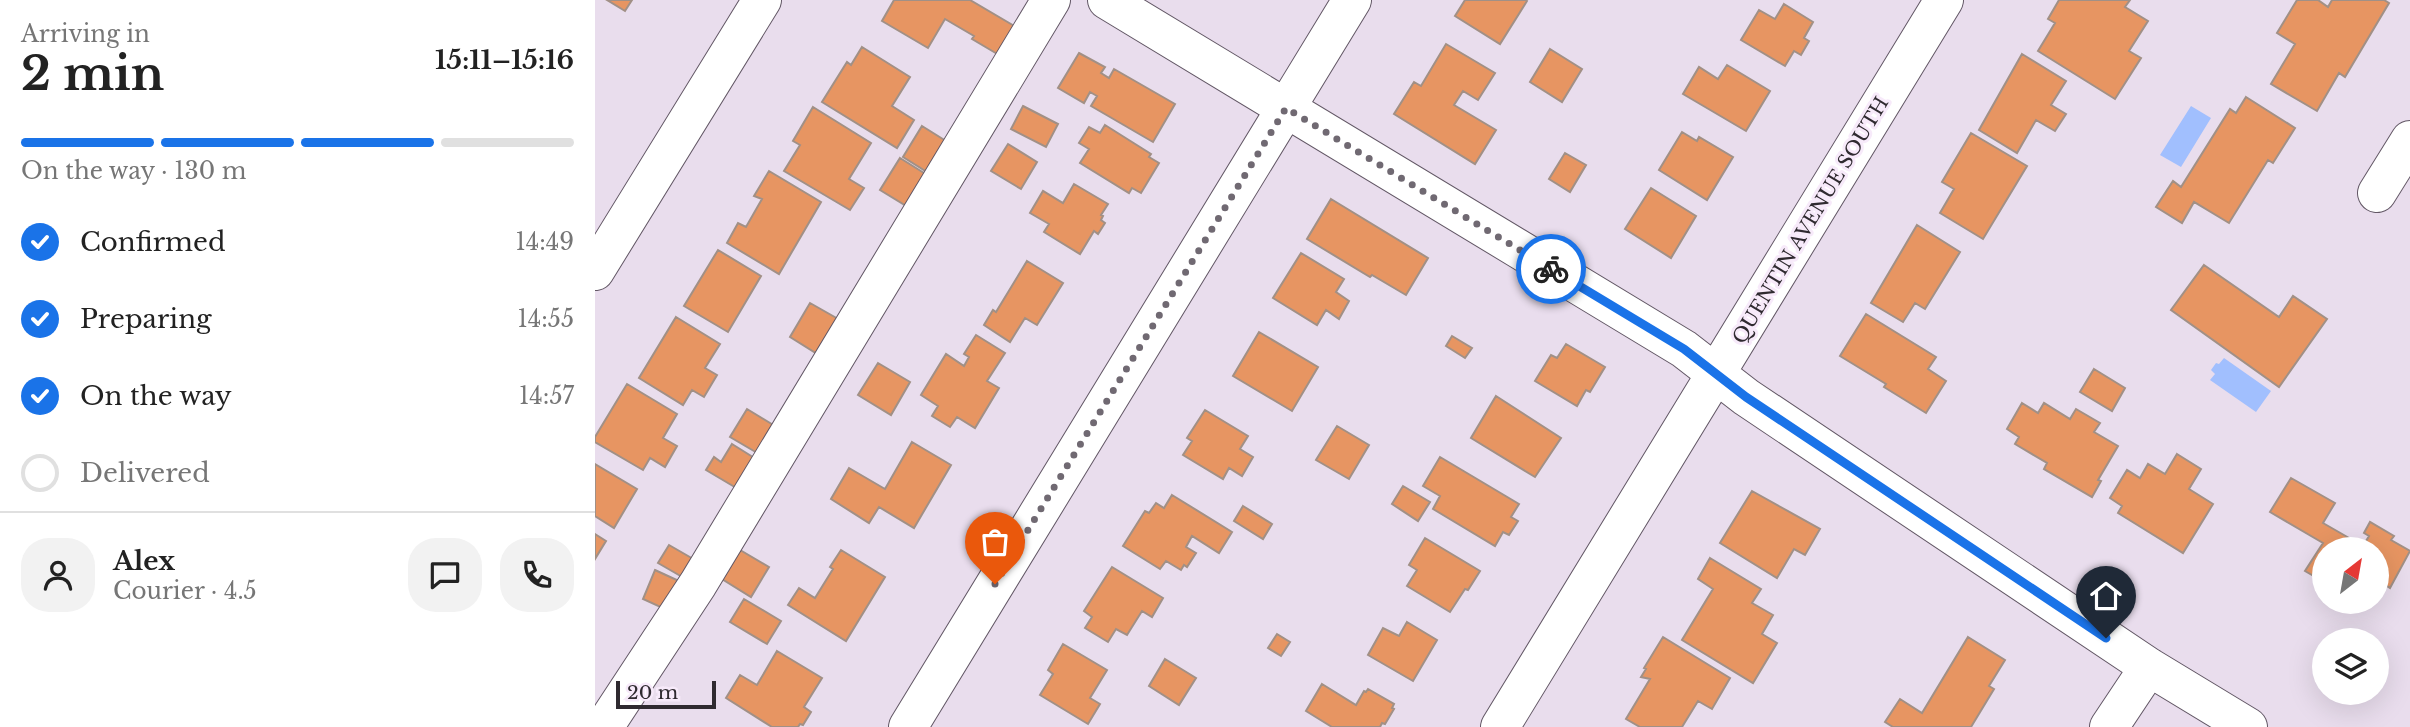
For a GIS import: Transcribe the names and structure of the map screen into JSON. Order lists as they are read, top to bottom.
{
  "streets": {
    "street": ["QUENTIN AVENUE SOUTH"]
  },
  "scale_bar": "20 m",
  "north": "top right",
  "page": {
    "heading": ["2 min", "Arriving in", "15:11–15:16"],
    "panel": ["Alex", "Courier · 4.5"],
    "bar": "On the way · 130 m",
    "list": [
      ["Confirmed", "14:49"],
      ["Preparing", "14:55"],
      ["On the way", "14:57"],
      "Delivered"
    ],
    "scale": "20 m"
  }
}
